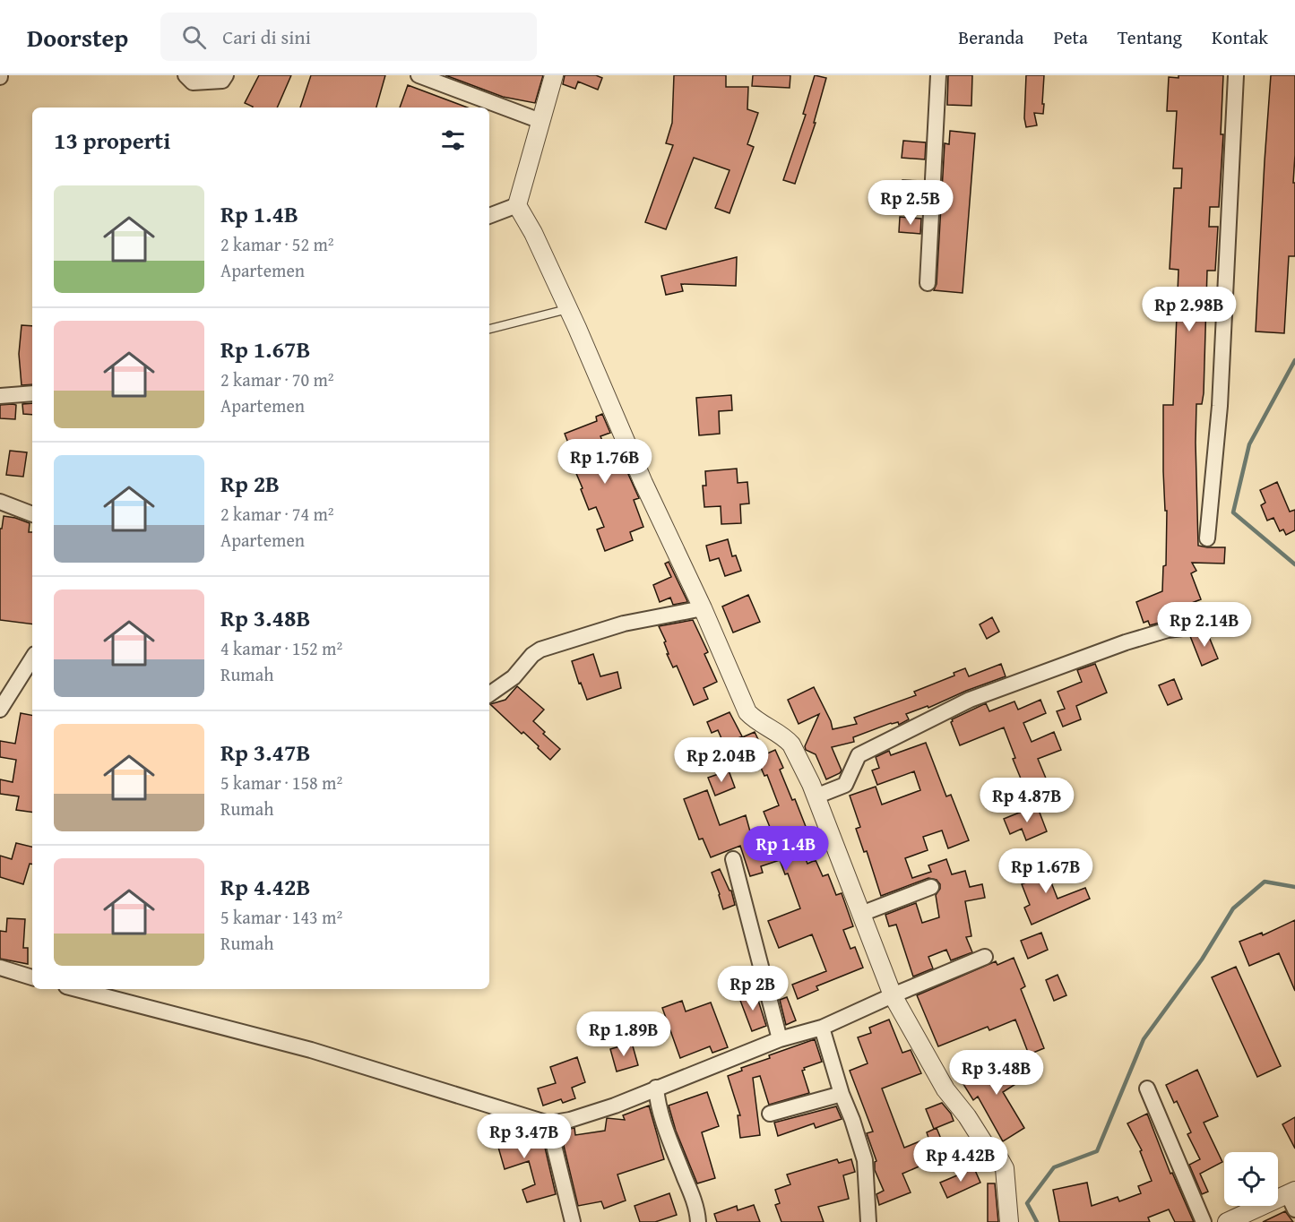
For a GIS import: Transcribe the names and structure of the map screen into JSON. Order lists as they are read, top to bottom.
{
  "page": {
    "header": "Doorstep",
    "search": "Cari di sini",
    "nav": [
      "Beranda",
      "Peta",
      "Tentang",
      "Kontak"
    ],
    "heading": "13 properti",
    "list": [
      {
        "name": "Rp 1.4B",
        "note": "2 kamar · 52 m² · Apartemen"
      },
      {
        "name": "Rp 1.67B",
        "note": "2 kamar · 70 m² · Apartemen"
      },
      {
        "name": "Rp 2B",
        "note": "2 kamar · 74 m² · Apartemen"
      },
      {
        "name": "Rp 3.48B",
        "note": "4 kamar · 152 m² · Rumah"
      },
      {
        "name": "Rp 3.47B",
        "note": "5 kamar · 158 m² · Rumah"
      },
      {
        "name": "Rp 4.42B",
        "note": "5 kamar · 143 m² · Rumah"
      }
    ],
    "price": [
      "Rp 2.5B",
      "Rp 2.98B",
      "Rp 1.76B",
      "Rp 2.14B",
      "Rp 2.04B",
      "Rp 4.87B",
      "Rp 1.4B",
      "Rp 1.67B",
      "Rp 2B",
      "Rp 1.89B",
      "Rp 3.48B",
      "Rp 3.47B",
      "Rp 4.42B"
    ]
  }
}
